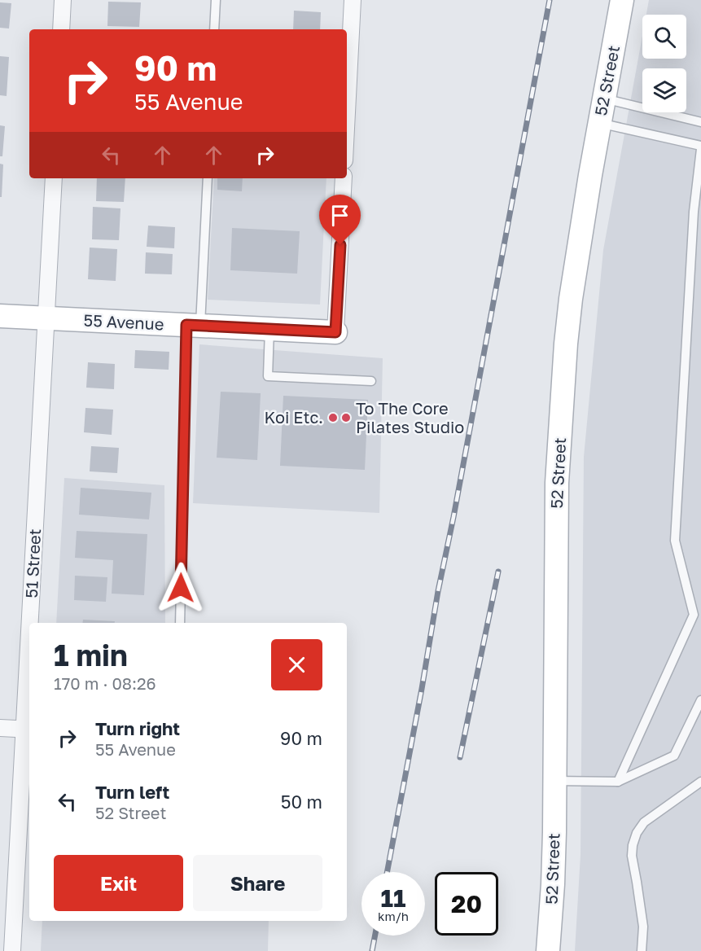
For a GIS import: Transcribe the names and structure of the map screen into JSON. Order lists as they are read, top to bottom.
{
  "streets": {
    "main road": ["52 Street", "55 Avenue"],
    "street": ["51 Street"]
  },
  "crossings": [
    ["55 Avenue", "51 Street"]
  ],
  "places": ["Koi Etc.", "To The Core Pilates Studio"],
  "page": {
    "turn": ["90 m", "55 Avenue"],
    "heading": ["1 min", "170 m · 08:26"],
    "list": [
      {
        "name": "Turn right",
        "note": "55 Avenue",
        "value": "90 m"
      },
      {
        "name": "Turn left",
        "note": "52 Street",
        "value": "50 m"
      }
    ],
    "buttons": ["Exit", "Share"],
    "speed": "11 km/h",
    "limit": "20"
  }
}
